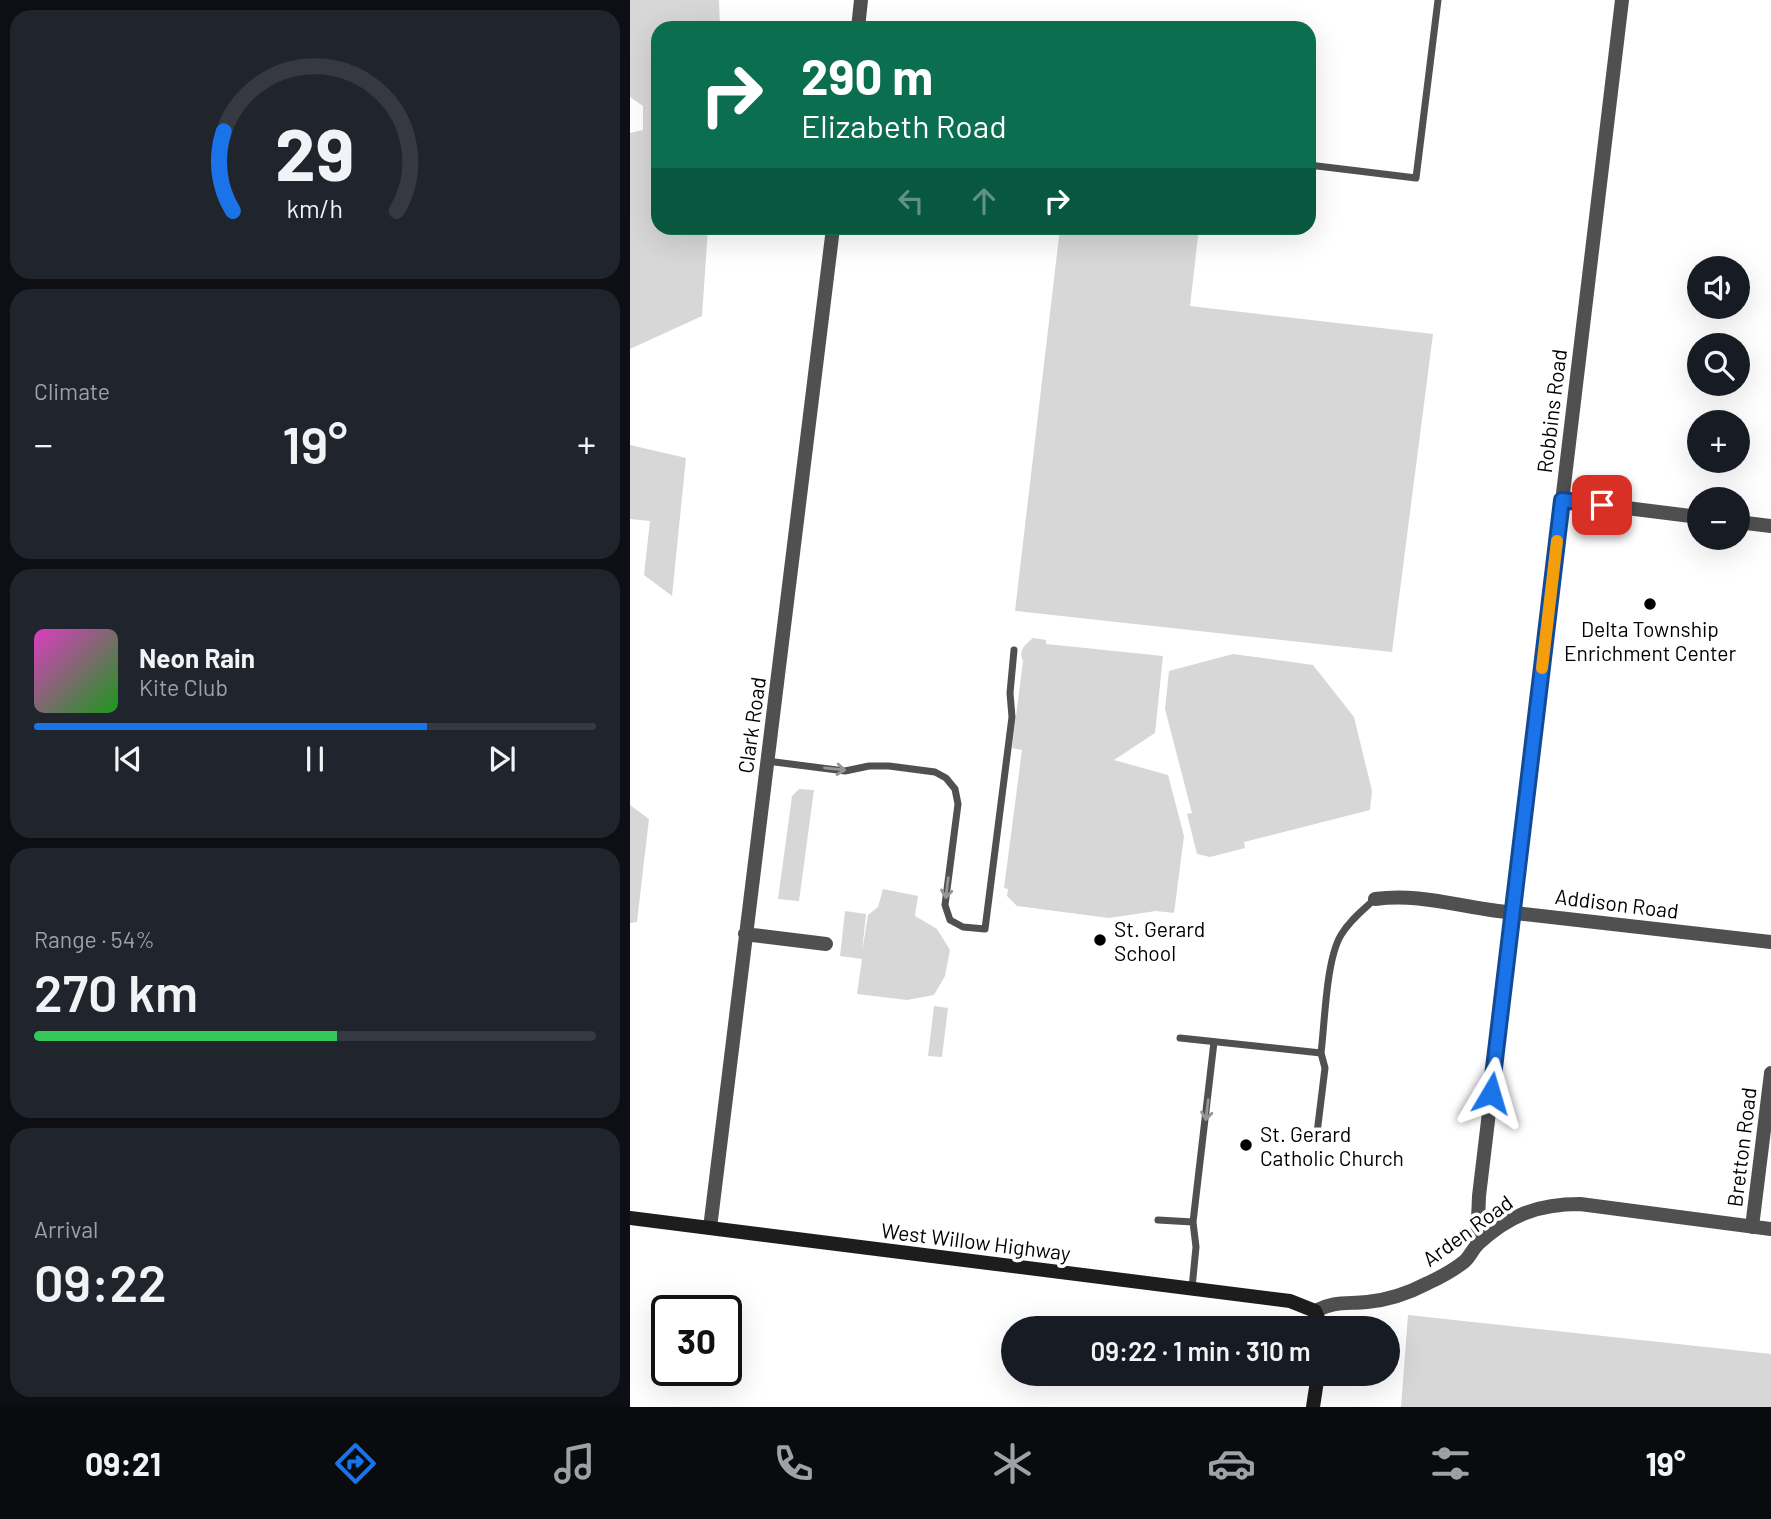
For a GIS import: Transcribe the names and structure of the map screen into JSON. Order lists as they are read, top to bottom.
{
  "streets": {
    "street": [
      "Robbins Road",
      "Clark Road",
      "Addison Road",
      "Bretton Road",
      "Arden Road",
      "West Willow Highway"
    ]
  },
  "crossings": [
    ["Robbins Road", "Addison Road"],
    ["Robbins Road", "Arden Road"],
    ["Clark Road", "West Willow Highway"],
    ["Bretton Road", "Arden Road"],
    ["Arden Road", "West Willow Highway"]
  ],
  "places": ["Delta Township Enrichment Center", "St. Gerard School", "St. Gerard Catholic Church"],
  "page": {
    "turn": ["290 m", "Elizabeth Road"],
    "map_buttons": ["+", "−"],
    "tile": [
      "Climate",
      ["Range · 54%", "270 km"],
      ["Arrival", "09:22"]
    ],
    "heat": ["−", "19°", "+"],
    "song": ["Neon Rain", "Kite Club"],
    "limit": "30",
    "trip": "09:22 · 1 min · 310 m",
    "tabs": ["09:21", "19°"],
    "gauge": ["29", "km/h"]
  }
}
